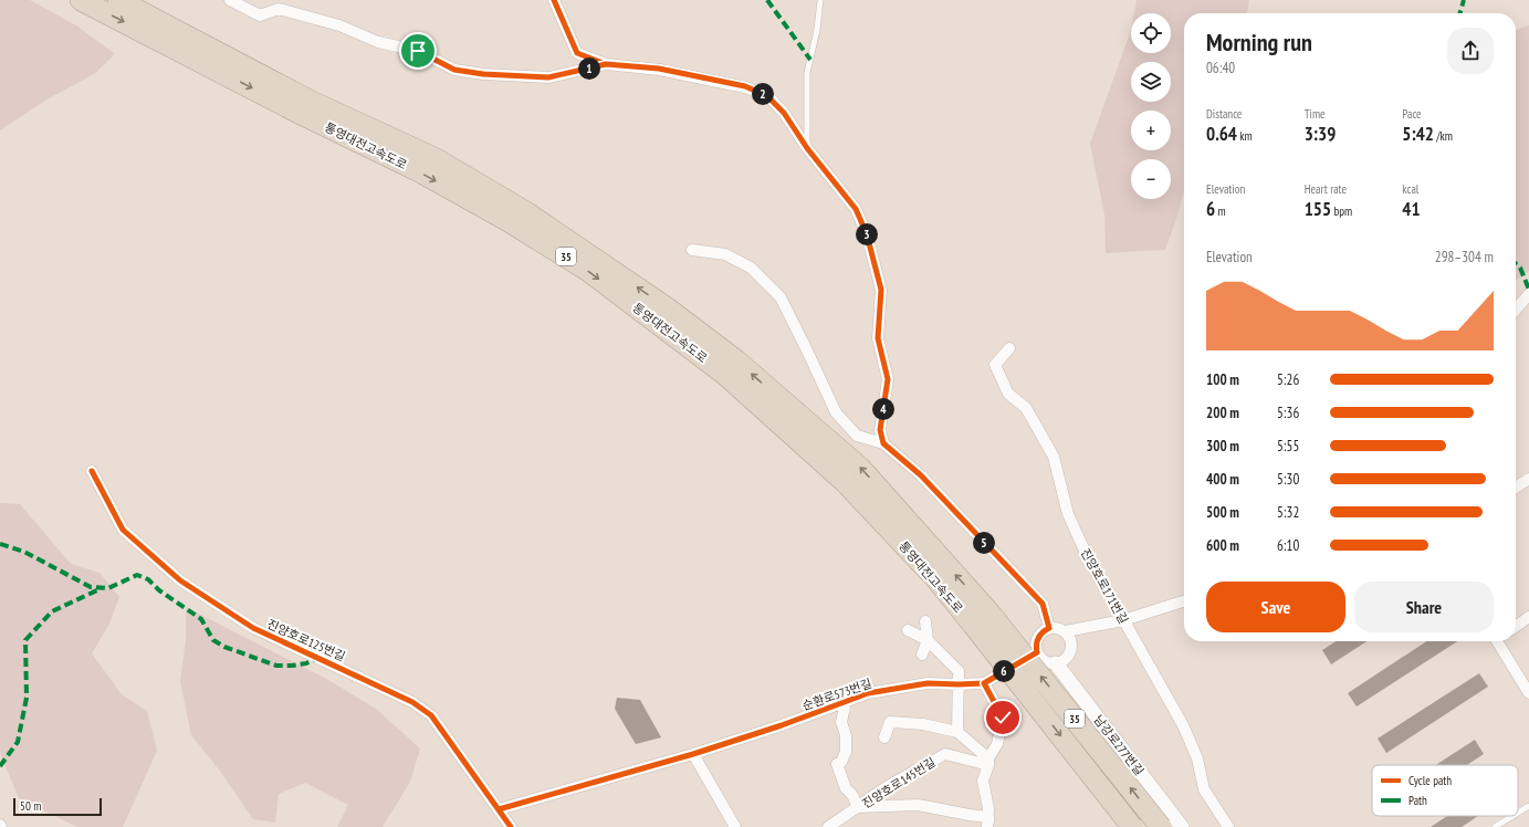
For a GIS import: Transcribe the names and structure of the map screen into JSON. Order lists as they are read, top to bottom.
{
  "streets": {
    "highway": ["통영대전고속도로", "35"],
    "street": [
      "진양호로171번길",
      "진양호로125번길",
      "순환로573번길",
      "남강로277번길",
      "진양호로145번길"
    ]
  },
  "crossings": [
    ["진양호로125번길", "순환로573번길"],
    ["순환로573번길", "남강로277번길"],
    ["순환로573번길", "진양호로145번길"]
  ],
  "legend": ["Cycle path", "Path"],
  "scale_bar": "50 m",
  "page": {
    "map_buttons": ["+", "−"],
    "heading": ["Morning run", "06:40"],
    "pins": [
      "1",
      "2",
      "3",
      "4",
      "5",
      "6"
    ],
    "stats": [
      ["Distance", "0.64 km"],
      ["Time", "3:39"],
      ["Pace", "5:42 /km"],
      ["Elevation", "6 m"],
      ["Heart rate", "155 bpm"],
      ["kcal", "41"]
    ],
    "chart": ["Elevation", "298–304 m"],
    "list": [
      {
        "name": "100 m",
        "note": "5:26"
      },
      {
        "name": "200 m",
        "note": "5:36"
      },
      {
        "name": "300 m",
        "note": "5:55"
      },
      {
        "name": "400 m",
        "note": "5:30"
      },
      {
        "name": "500 m",
        "note": "5:32"
      },
      {
        "name": "600 m",
        "note": "6:10"
      }
    ],
    "buttons": ["Save", "Share"],
    "scale": "50 m"
  }
}
